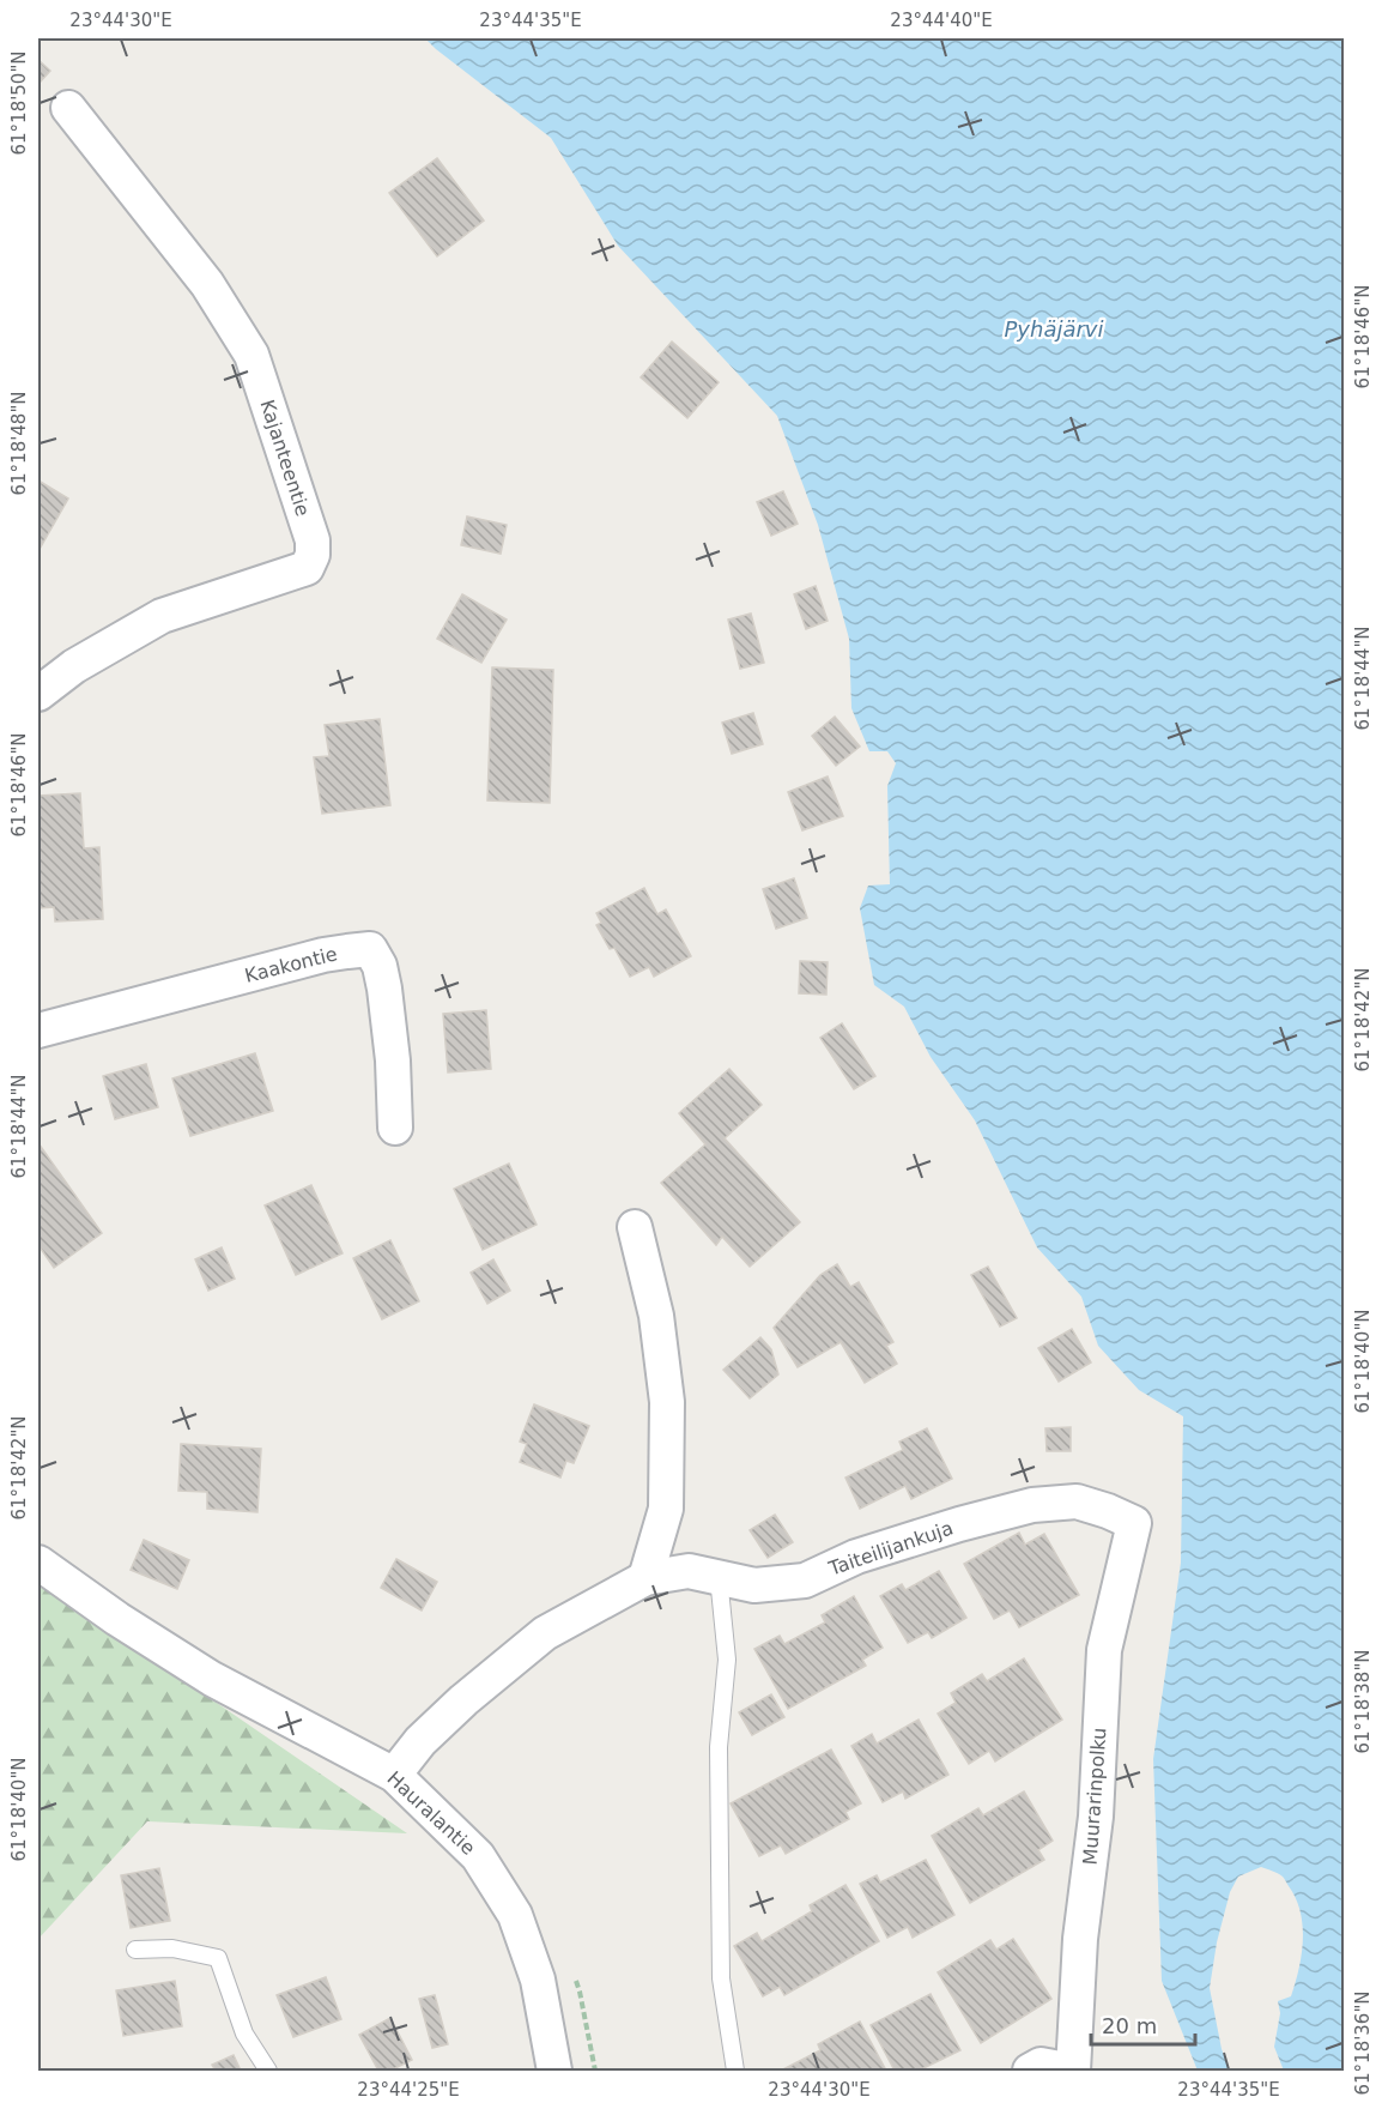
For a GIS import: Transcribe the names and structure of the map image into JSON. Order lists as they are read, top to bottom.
{
  "streets": {
    "street": [
      "Kajanteentie",
      "Kaakontie",
      "Taiteilijankuja",
      "Muurarinpolku",
      "Hauralantie"
    ]
  },
  "crossings": [
    ["Taiteilijankuja", "Muurarinpolku"],
    ["Taiteilijankuja", "Hauralantie"]
  ],
  "water": ["Pyhäjärvi"],
  "scale_bar": "20 m",
  "coordinates": [
    "23°44'30\"E",
    "23°44'35\"E",
    "23°44'40\"E",
    "61°18'50\"N",
    "61°18'46\"N",
    "61°18'48\"N",
    "61°18'44\"N",
    "61°18'42\"N",
    "61°18'40\"N",
    "61°18'38\"N",
    "61°18'36\"N",
    "23°44'25\"E"
  ]
}
